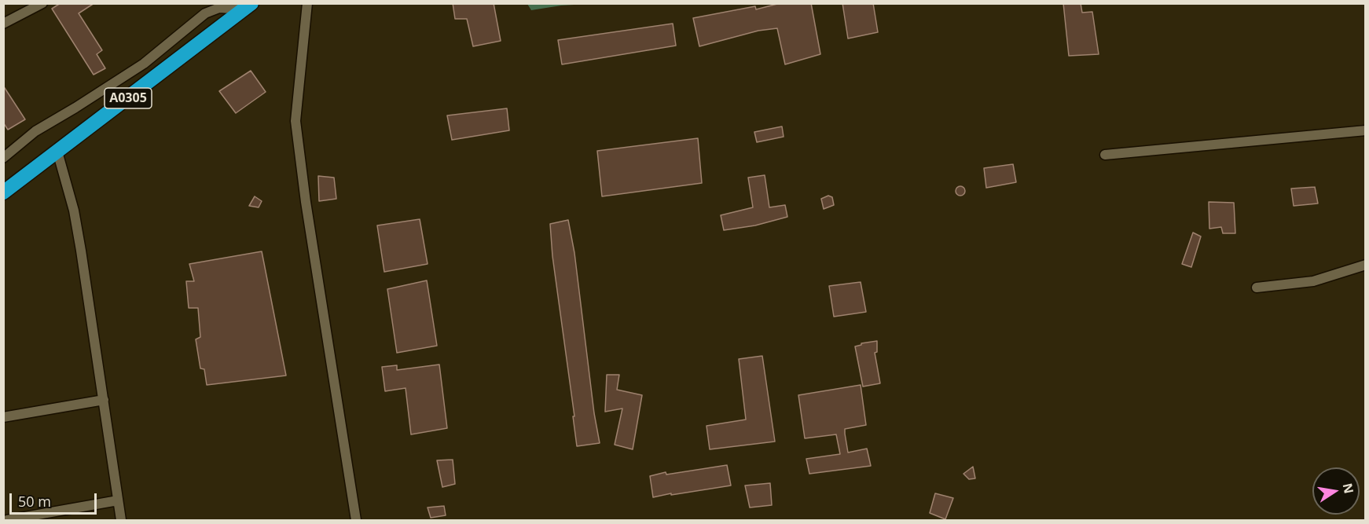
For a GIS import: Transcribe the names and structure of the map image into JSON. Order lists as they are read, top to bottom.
{
  "streets": {
    "highway": ["A0305"]
  },
  "scale_bar": "50 m",
  "north": "right"
}
